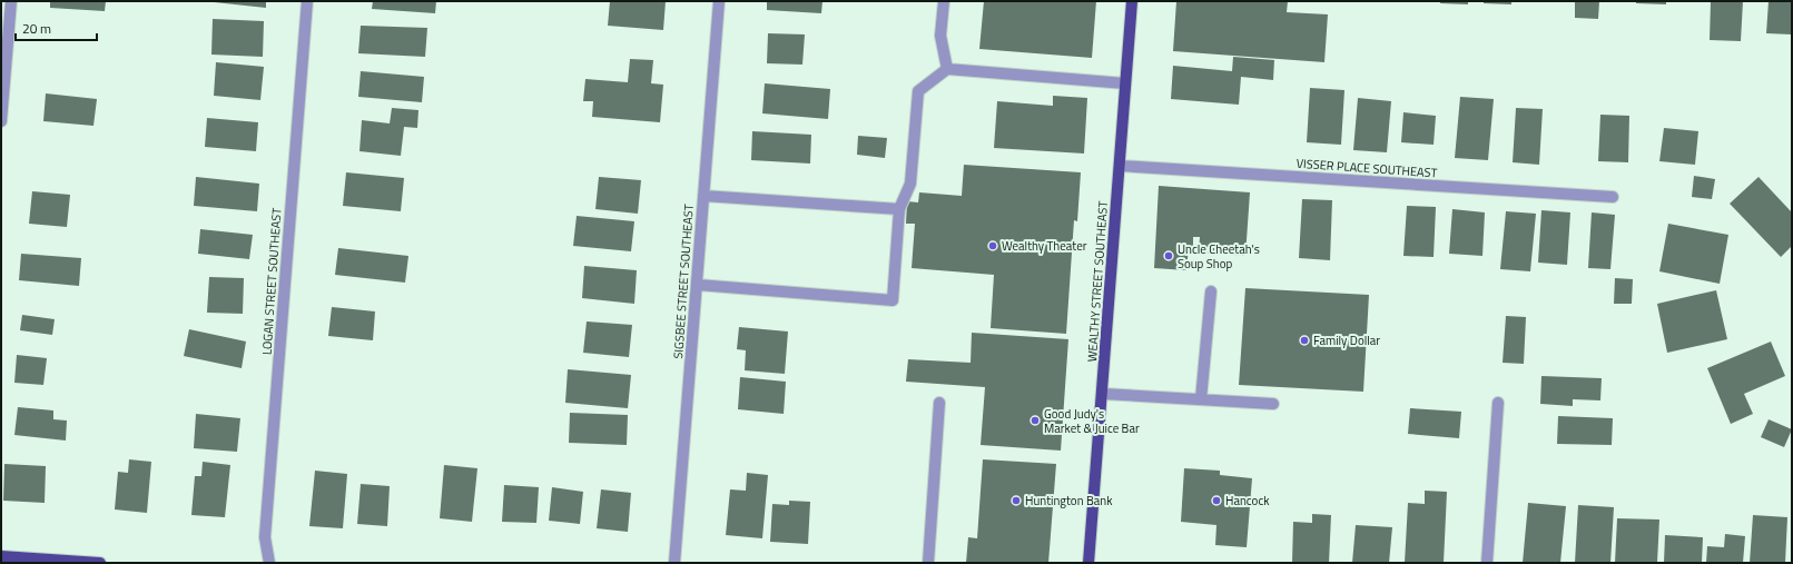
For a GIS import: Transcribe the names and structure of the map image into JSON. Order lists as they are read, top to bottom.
{
  "streets": {
    "main road": ["WEALTHY STREET SOUTHEAST"],
    "street": ["VISSER PLACE SOUTHEAST", "LOGAN STREET SOUTHEAST", "SIGSBEE STREET SOUTHEAST"]
  },
  "crossings": [
    ["VISSER PLACE SOUTHEAST", "WEALTHY STREET SOUTHEAST"]
  ],
  "places": [
    "Wealthy Theater",
    "Uncle Cheetah's Soup Shop",
    "Family Dollar",
    "Good Judy's Market & Juice Bar",
    "Huntington Bank",
    "Hancock"
  ],
  "scale_bar": "20 m"
}
